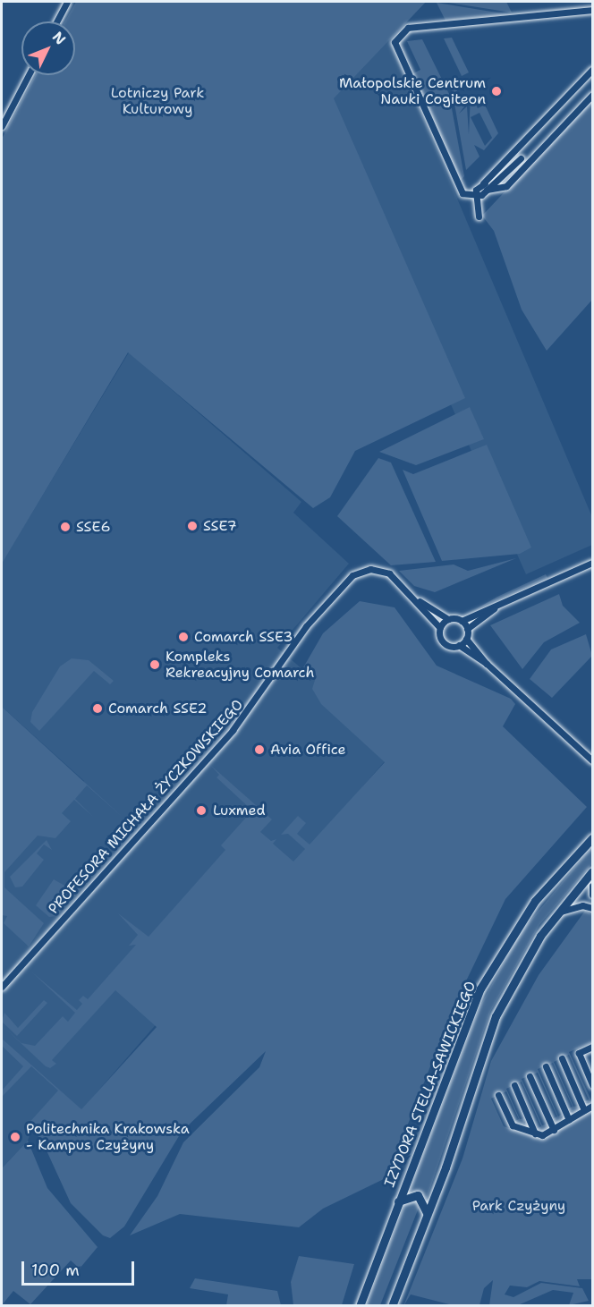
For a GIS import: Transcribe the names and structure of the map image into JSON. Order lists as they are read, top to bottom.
{
  "streets": {
    "main road": ["IZYDORA STELLA-SAWICKIEGO"],
    "street": ["PROFESORA MICHAŁA ŻYCZKOWSKIEGO"]
  },
  "parks": ["Lotniczy Park Kulturowy", "Park Czyżyny"],
  "places": [
    "Małopolskie Centrum Nauki Cogiteon",
    "SSE7",
    "SSE6",
    "Comarch SSE3",
    "Kompleks Rekreacyjny Comarch",
    "Comarch SSE2",
    "Avia Office",
    "Luxmed",
    "Politechnika Krakowska - Kampus Czyżyny"
  ],
  "scale_bar": "100 m",
  "north": "top right"
}
